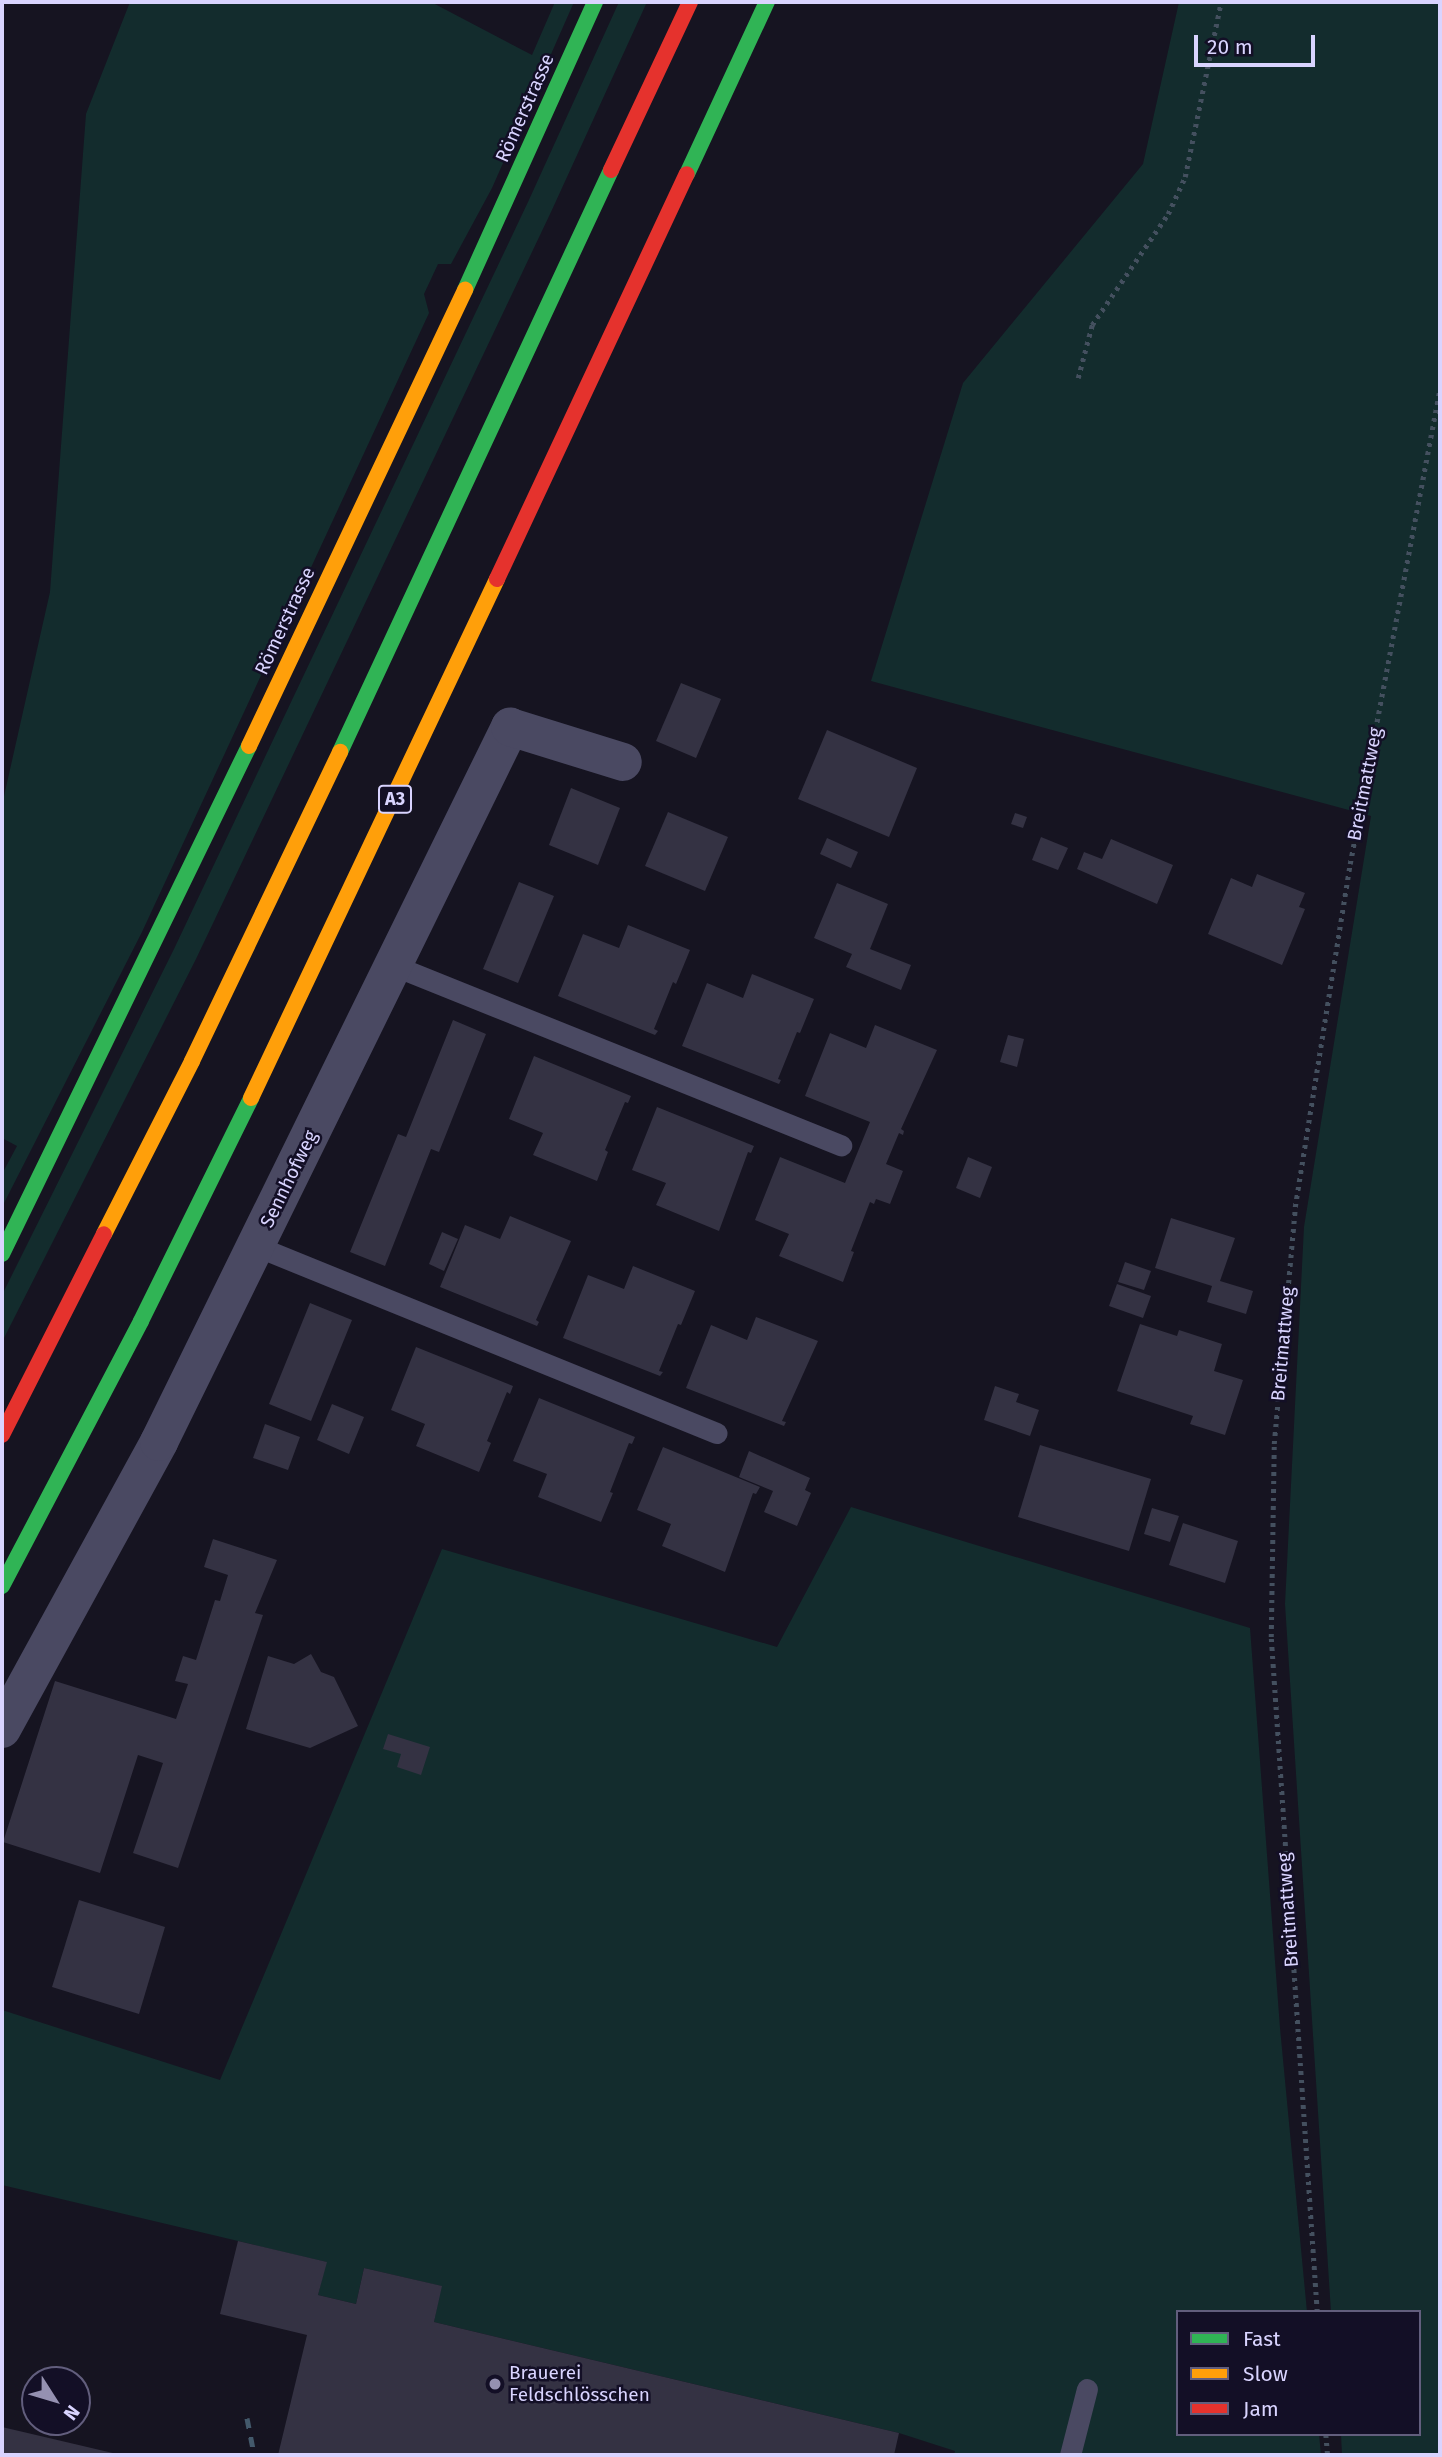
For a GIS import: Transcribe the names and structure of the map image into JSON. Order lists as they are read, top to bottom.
{
  "streets": {
    "main road": ["Römerstrasse", "A3"],
    "street": ["Sennhofweg"],
    "path": ["Breitmattweg"]
  },
  "places": ["Brauerei Feldschlösschen"],
  "legend": ["Fast", "Slow", "Jam"],
  "scale_bar": "20 m",
  "north": "bottom right"
}
